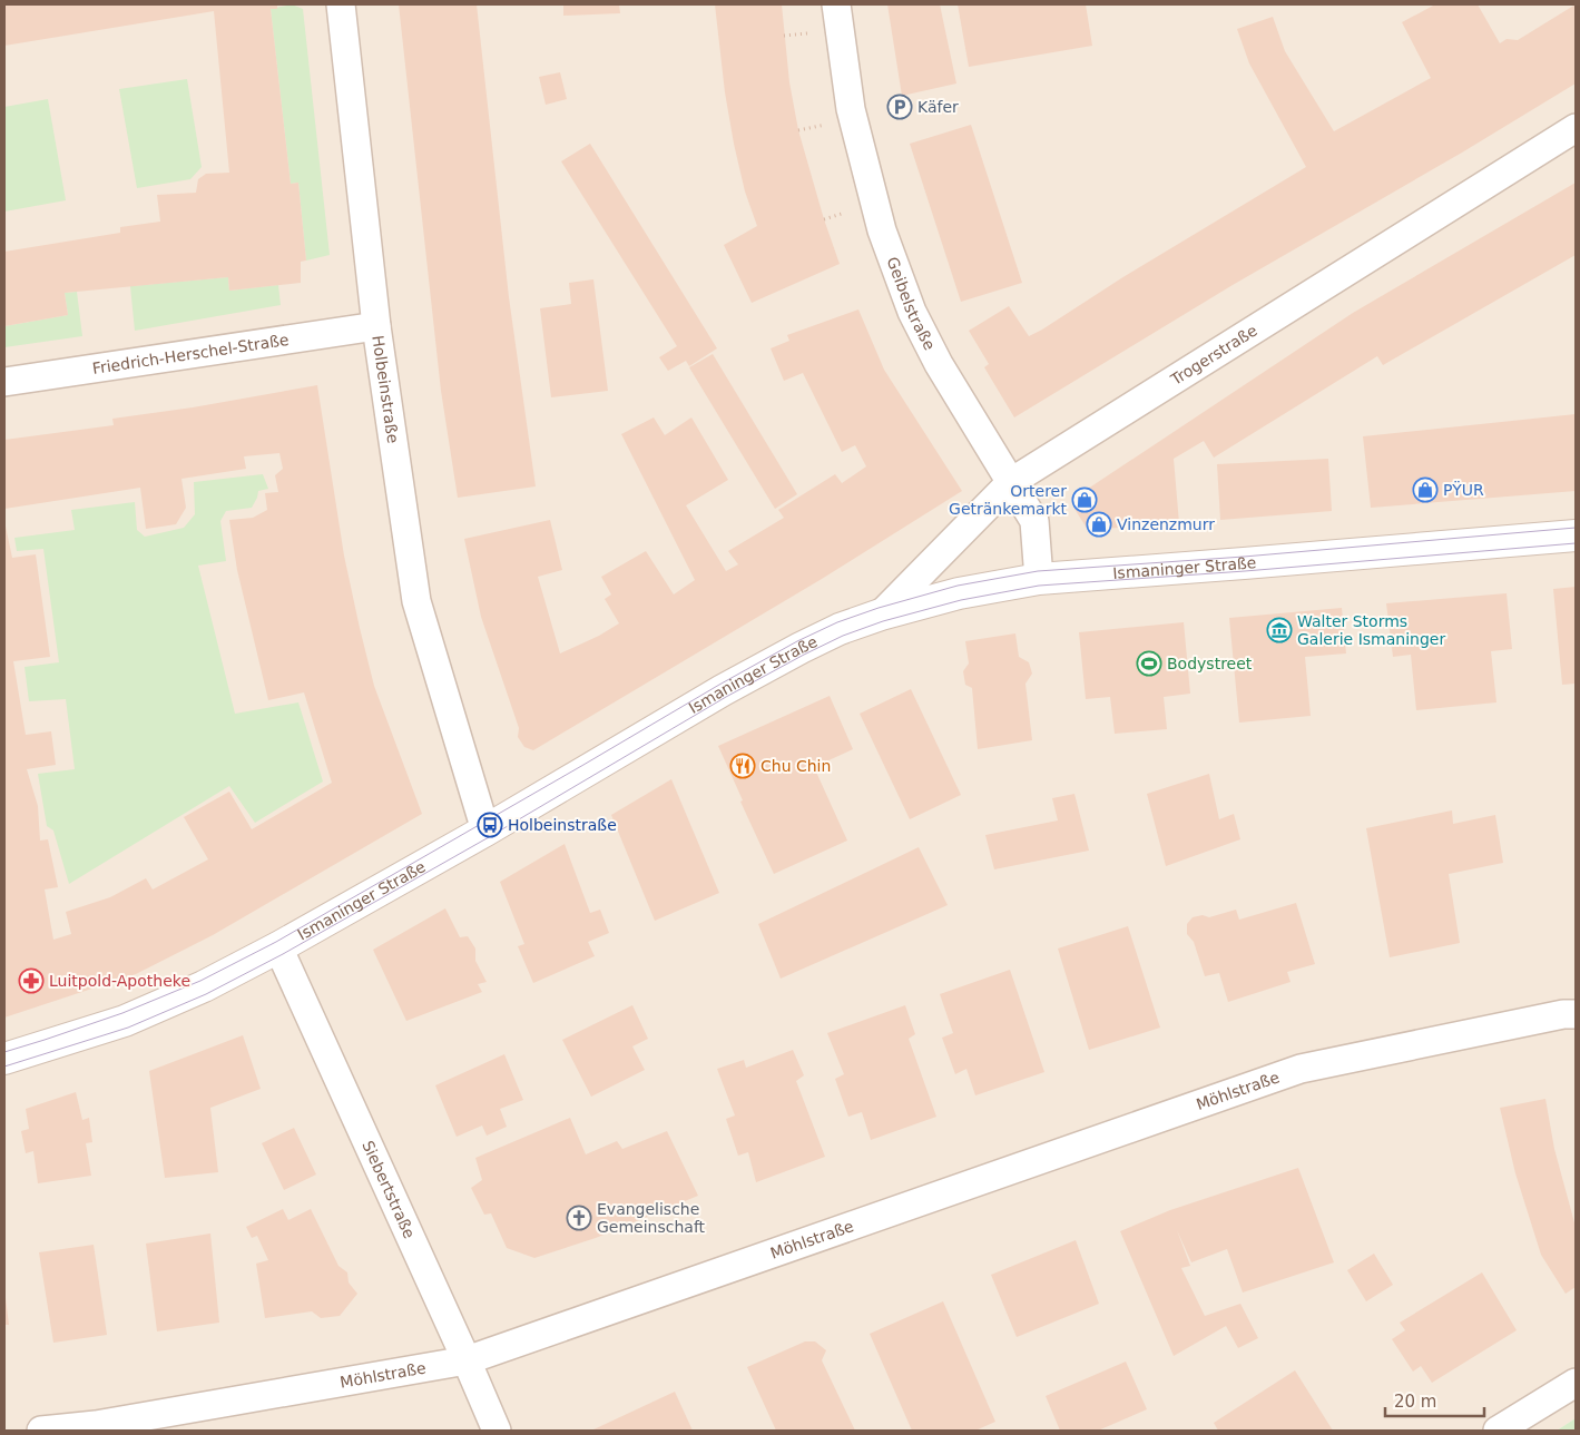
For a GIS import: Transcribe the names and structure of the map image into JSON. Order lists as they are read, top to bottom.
{
  "streets": {
    "street": [
      "Geibelstraße",
      "Friedrich-Herschel-Straße",
      "Trogerstraße",
      "Holbeinstraße",
      "Ismaninger Straße",
      "Möhlstraße",
      "Siebertstraße"
    ]
  },
  "crossings": [
    ["Geibelstraße", "Trogerstraße"],
    ["Geibelstraße", "Ismaninger Straße"],
    ["Friedrich-Herschel-Straße", "Holbeinstraße"],
    ["Trogerstraße", "Ismaninger Straße"],
    ["Holbeinstraße", "Ismaninger Straße"],
    ["Ismaninger Straße", "Siebertstraße"],
    ["Möhlstraße", "Siebertstraße"]
  ],
  "places": {
    "parking": ["Käfer"],
    "shop": ["PŸUR", "Orterer Getränkemarkt", "Vinzenzmurr"],
    "museum": ["Walter Storms Galerie Ismaninger"],
    "sports": ["Bodystreet"],
    "restaurant": ["Chu Chin"],
    "bus stop": ["Holbeinstraße"],
    "pharmacy": ["Luitpold-Apotheke"],
    "church": ["Evangelische Gemeinschaft"]
  },
  "scale_bar": "20 m"
}
